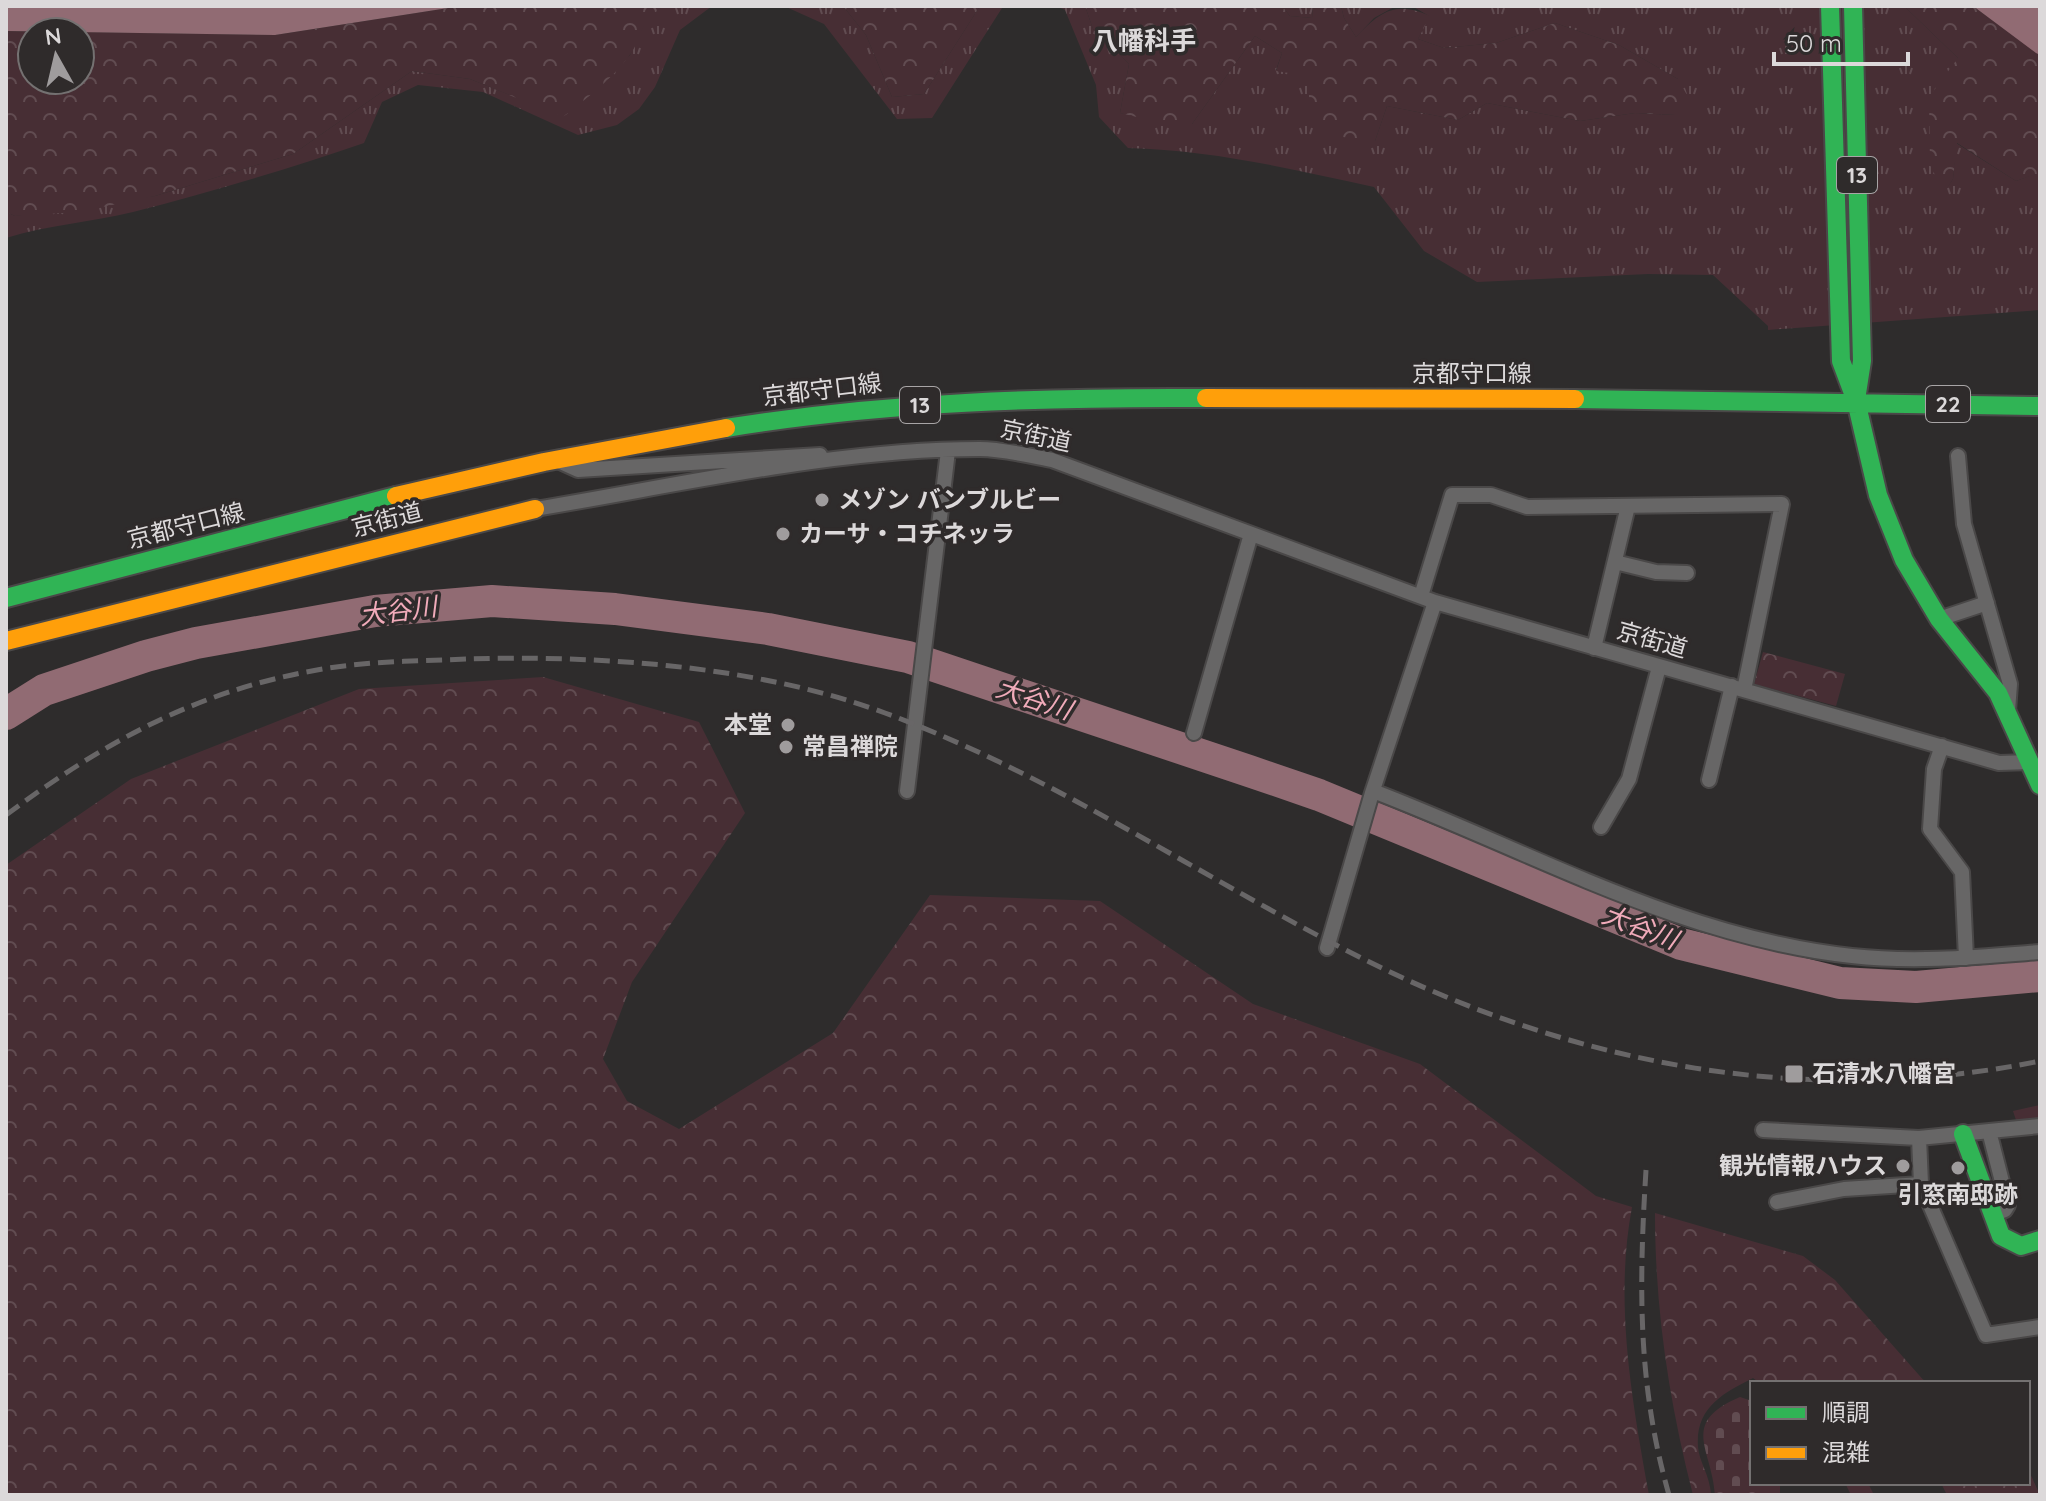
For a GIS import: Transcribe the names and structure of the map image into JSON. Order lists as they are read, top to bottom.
{
  "streets": {
    "main road": [
      "13",
      "京都守口線",
      "22",
      "京街道"
    ]
  },
  "crossings": [
    ["13", "京都守口線"],
    ["13", "22"],
    ["京都守口線", "22"]
  ],
  "districts": ["八幡科手"],
  "water": ["大谷川"],
  "places": {
    "other": [
      "メゾン バンブルビー",
      "カーサ・コチネッラ",
      "本堂",
      "常昌禅院",
      "観光情報ハウス",
      "引窓南邸跡"
    ],
    "transit": ["石清水八幡宮"]
  },
  "legend": ["順調", "混雑"],
  "scale_bar": "50 m",
  "north": "top"
}
